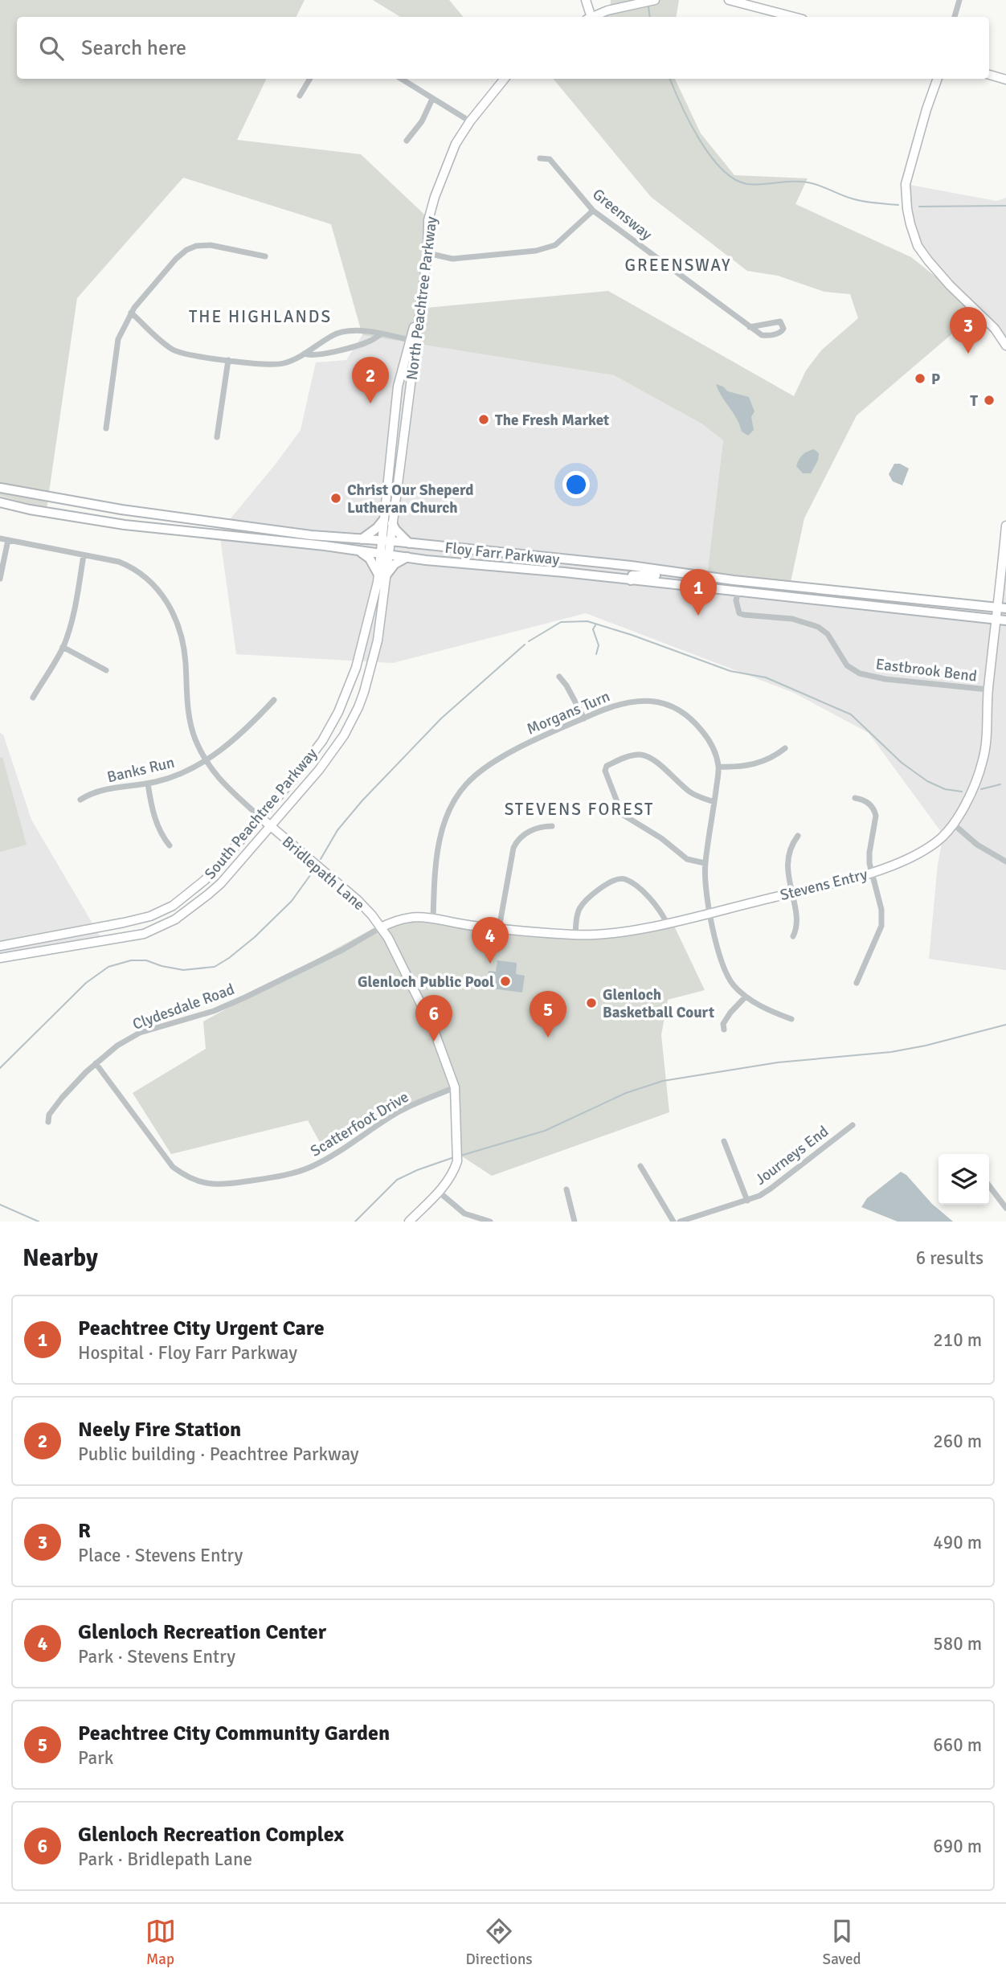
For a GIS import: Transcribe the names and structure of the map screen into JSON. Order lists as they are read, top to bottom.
{
  "streets": {
    "main road": ["Floy Farr Parkway"],
    "street": [
      "Greensway",
      "North Peachtree Parkway",
      "Eastbrook Bend",
      "Morgans Turn",
      "Banks Run",
      "South Peachtree Parkway",
      "Bridlepath Lane",
      "Stevens Entry",
      "Clydesdale Road",
      "Scatterfoot Drive",
      "Journeys End"
    ]
  },
  "crossings": [
    ["North Peachtree Parkway", "Floy Farr Parkway"],
    ["North Peachtree Parkway", "South Peachtree Parkway"],
    ["Floy Farr Parkway", "Eastbrook Bend"],
    ["Floy Farr Parkway", "South Peachtree Parkway"],
    ["Floy Farr Parkway", "Stevens Entry"],
    ["Eastbrook Bend", "Stevens Entry"],
    ["Morgans Turn", "Stevens Entry"],
    ["South Peachtree Parkway", "Bridlepath Lane"],
    ["Bridlepath Lane", "Stevens Entry"],
    ["Bridlepath Lane", "Clydesdale Road"],
    ["Bridlepath Lane", "Scatterfoot Drive"],
    ["Stevens Entry", "Clydesdale Road"],
    ["Clydesdale Road", "Scatterfoot Drive"]
  ],
  "districts": ["GREENSWAY", "THE HIGHLANDS", "STEVENS FOREST"],
  "places": [
    "P",
    "T",
    "The Fresh Market",
    "Christ Our Sheperd Lutheran Church",
    "Glenloch Public Pool",
    "Glenloch Basketball Court"
  ],
  "page": {
    "search": "Search here",
    "pins": [
      "3",
      "2",
      "1",
      "4",
      "5",
      "6"
    ],
    "heading": ["Nearby", "6 results"],
    "list": [
      {
        "mark": "1",
        "name": "Peachtree City Urgent Care",
        "note": "Hospital · Floy Farr Parkway",
        "value": "210 m"
      },
      {
        "mark": "2",
        "name": "Neely Fire Station",
        "note": "Public building · Peachtree Parkway",
        "value": "260 m"
      },
      {
        "mark": "3",
        "name": "R",
        "note": "Place · Stevens Entry",
        "value": "490 m"
      },
      {
        "mark": "4",
        "name": "Glenloch Recreation Center",
        "note": "Park · Stevens Entry",
        "value": "580 m"
      },
      {
        "mark": "5",
        "name": "Peachtree City Community Garden",
        "note": "Park",
        "value": "660 m"
      },
      {
        "mark": "6",
        "name": "Glenloch Recreation Complex",
        "note": "Park · Bridlepath Lane",
        "value": "690 m"
      }
    ],
    "nav": ["Map", "Directions", "Saved"]
  }
}
